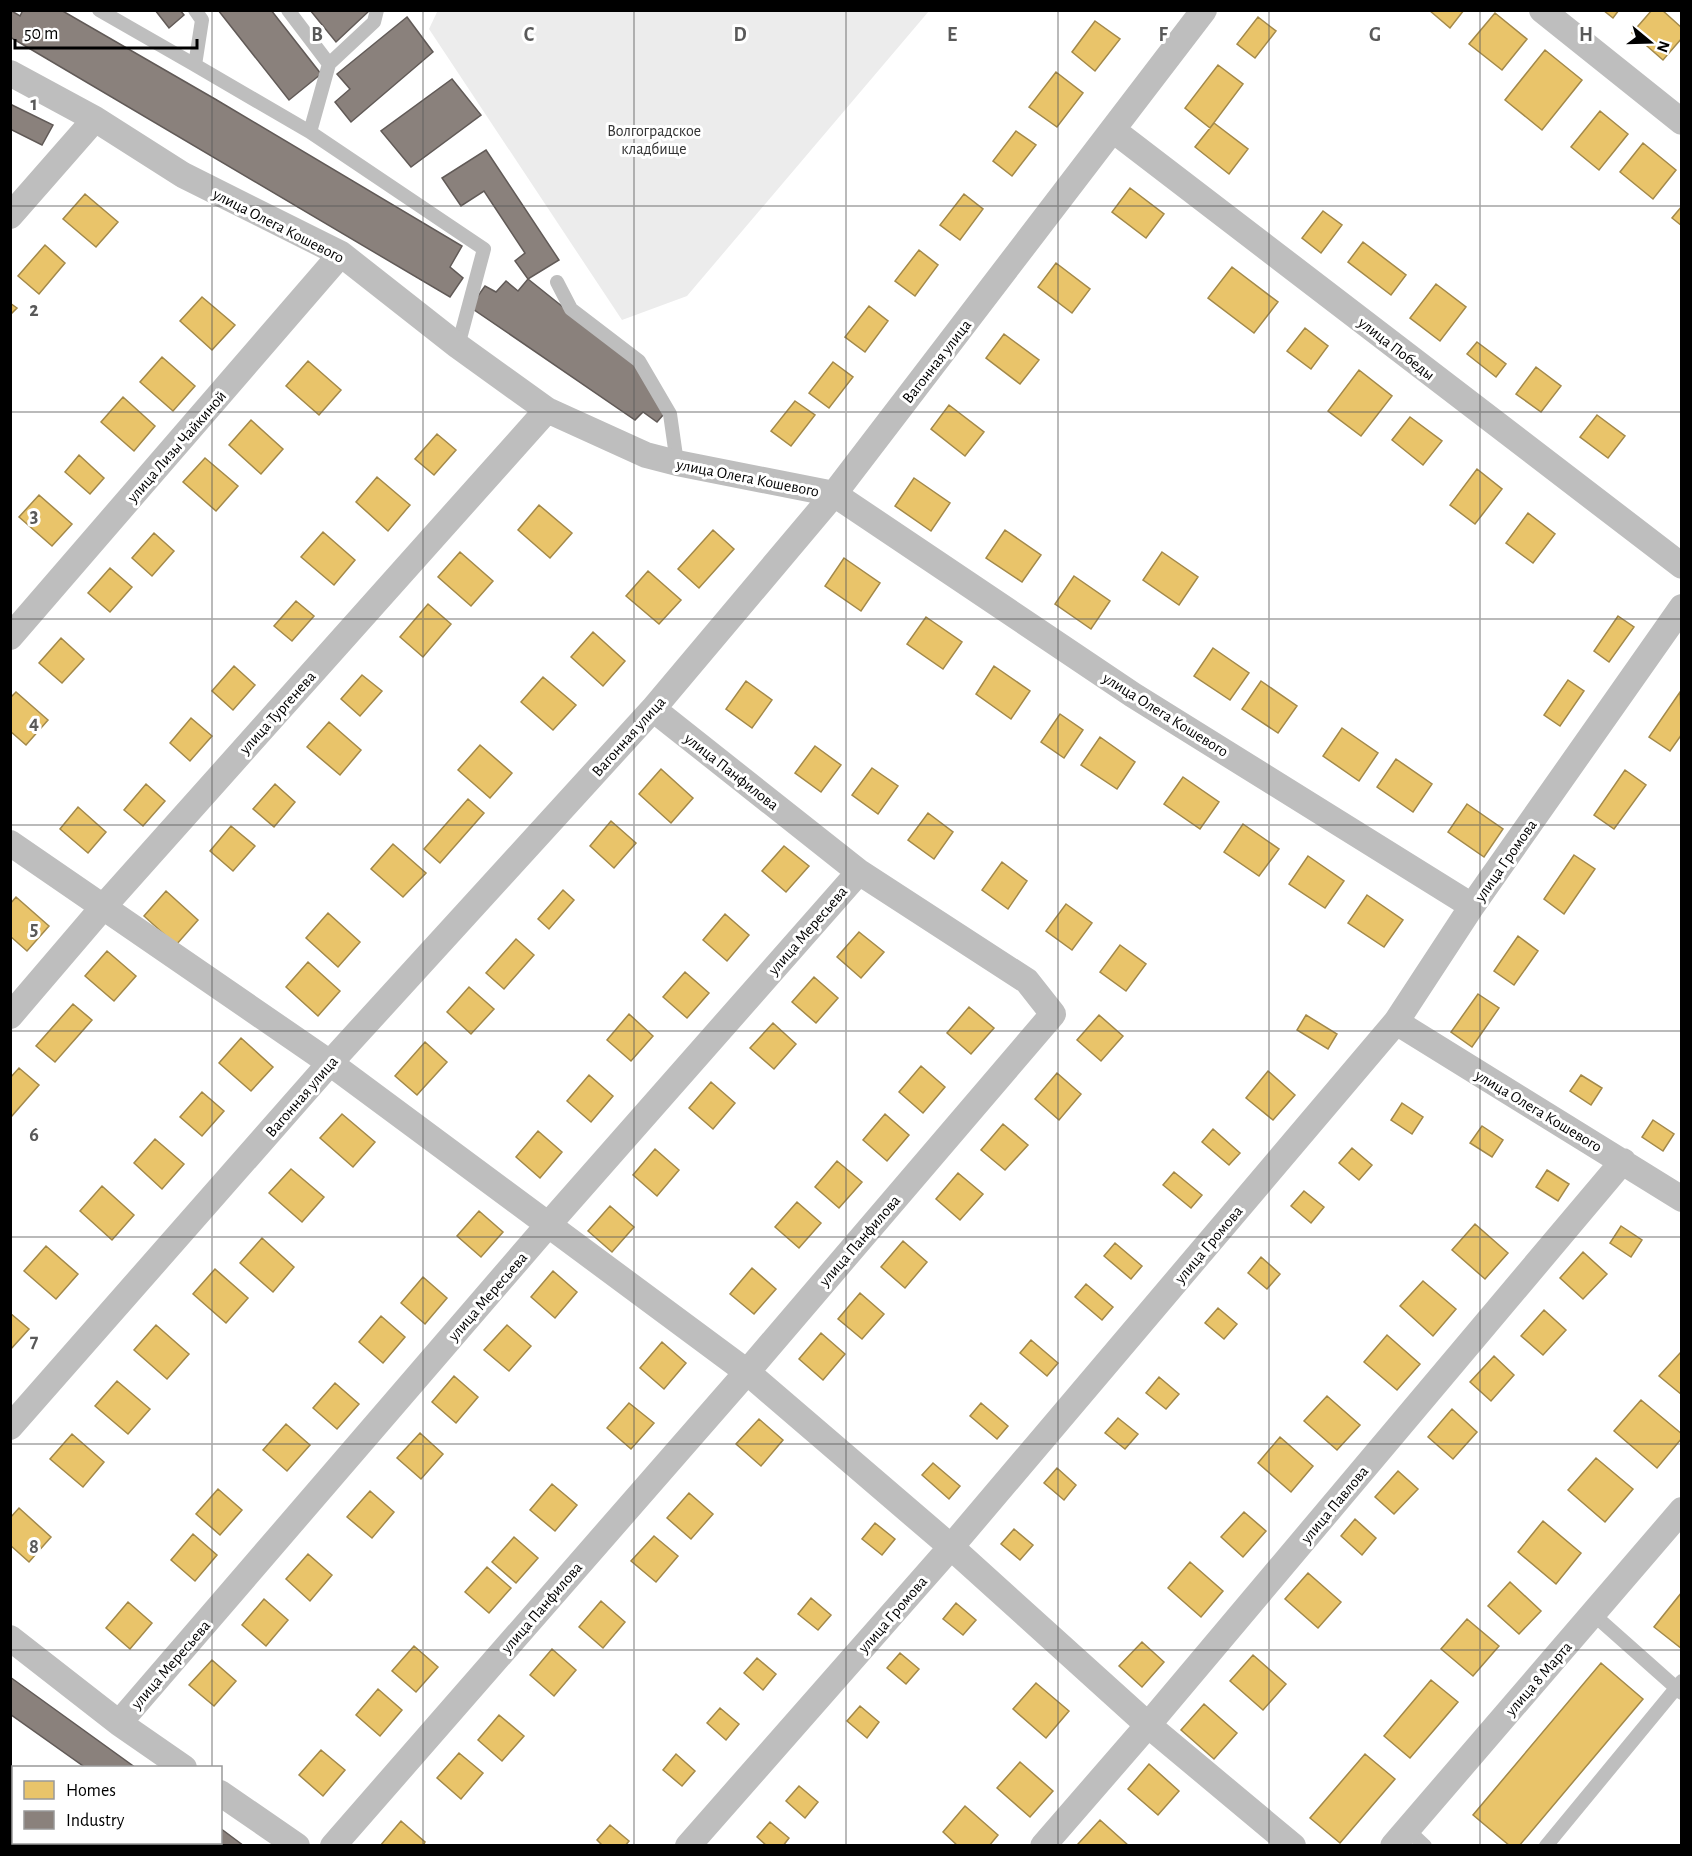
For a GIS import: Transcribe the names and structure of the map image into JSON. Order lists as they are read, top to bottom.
{
  "streets": {
    "street": [
      "улица Олега Кошевого",
      "улица Победы",
      "Вагонная улица",
      "улица Лизы Чайкиной",
      "улица Тургенева",
      "улица Панфилова",
      "улица Громова",
      "улица Мересьева",
      "улица Павлова",
      "улица 8 Марта"
    ]
  },
  "crossings": [
    ["улица Олега Кошевого", "Вагонная улица"],
    ["улица Олега Кошевого", "улица Лизы Чайкиной"],
    ["улица Олега Кошевого", "улица Тургенева"],
    ["улица Олега Кошевого", "улица Громова"],
    ["улица Олега Кошевого", "улица Павлова"],
    ["улица Победы", "Вагонная улица"],
    ["Вагонная улица", "улица Панфилова"],
    ["улица Панфилова", "улица Мересьева"]
  ],
  "parks": ["Волгоградское кладбище"],
  "legend": ["Homes", "Industry"],
  "scale_bar": "50 m",
  "north": "right",
  "grid": {
    "columns": [
      "B",
      "C",
      "D",
      "E",
      "F",
      "G",
      "H"
    ],
    "rows": [
      "1",
      "2",
      "3",
      "4",
      "5",
      "6",
      "7",
      "8"
    ]
  }
}
